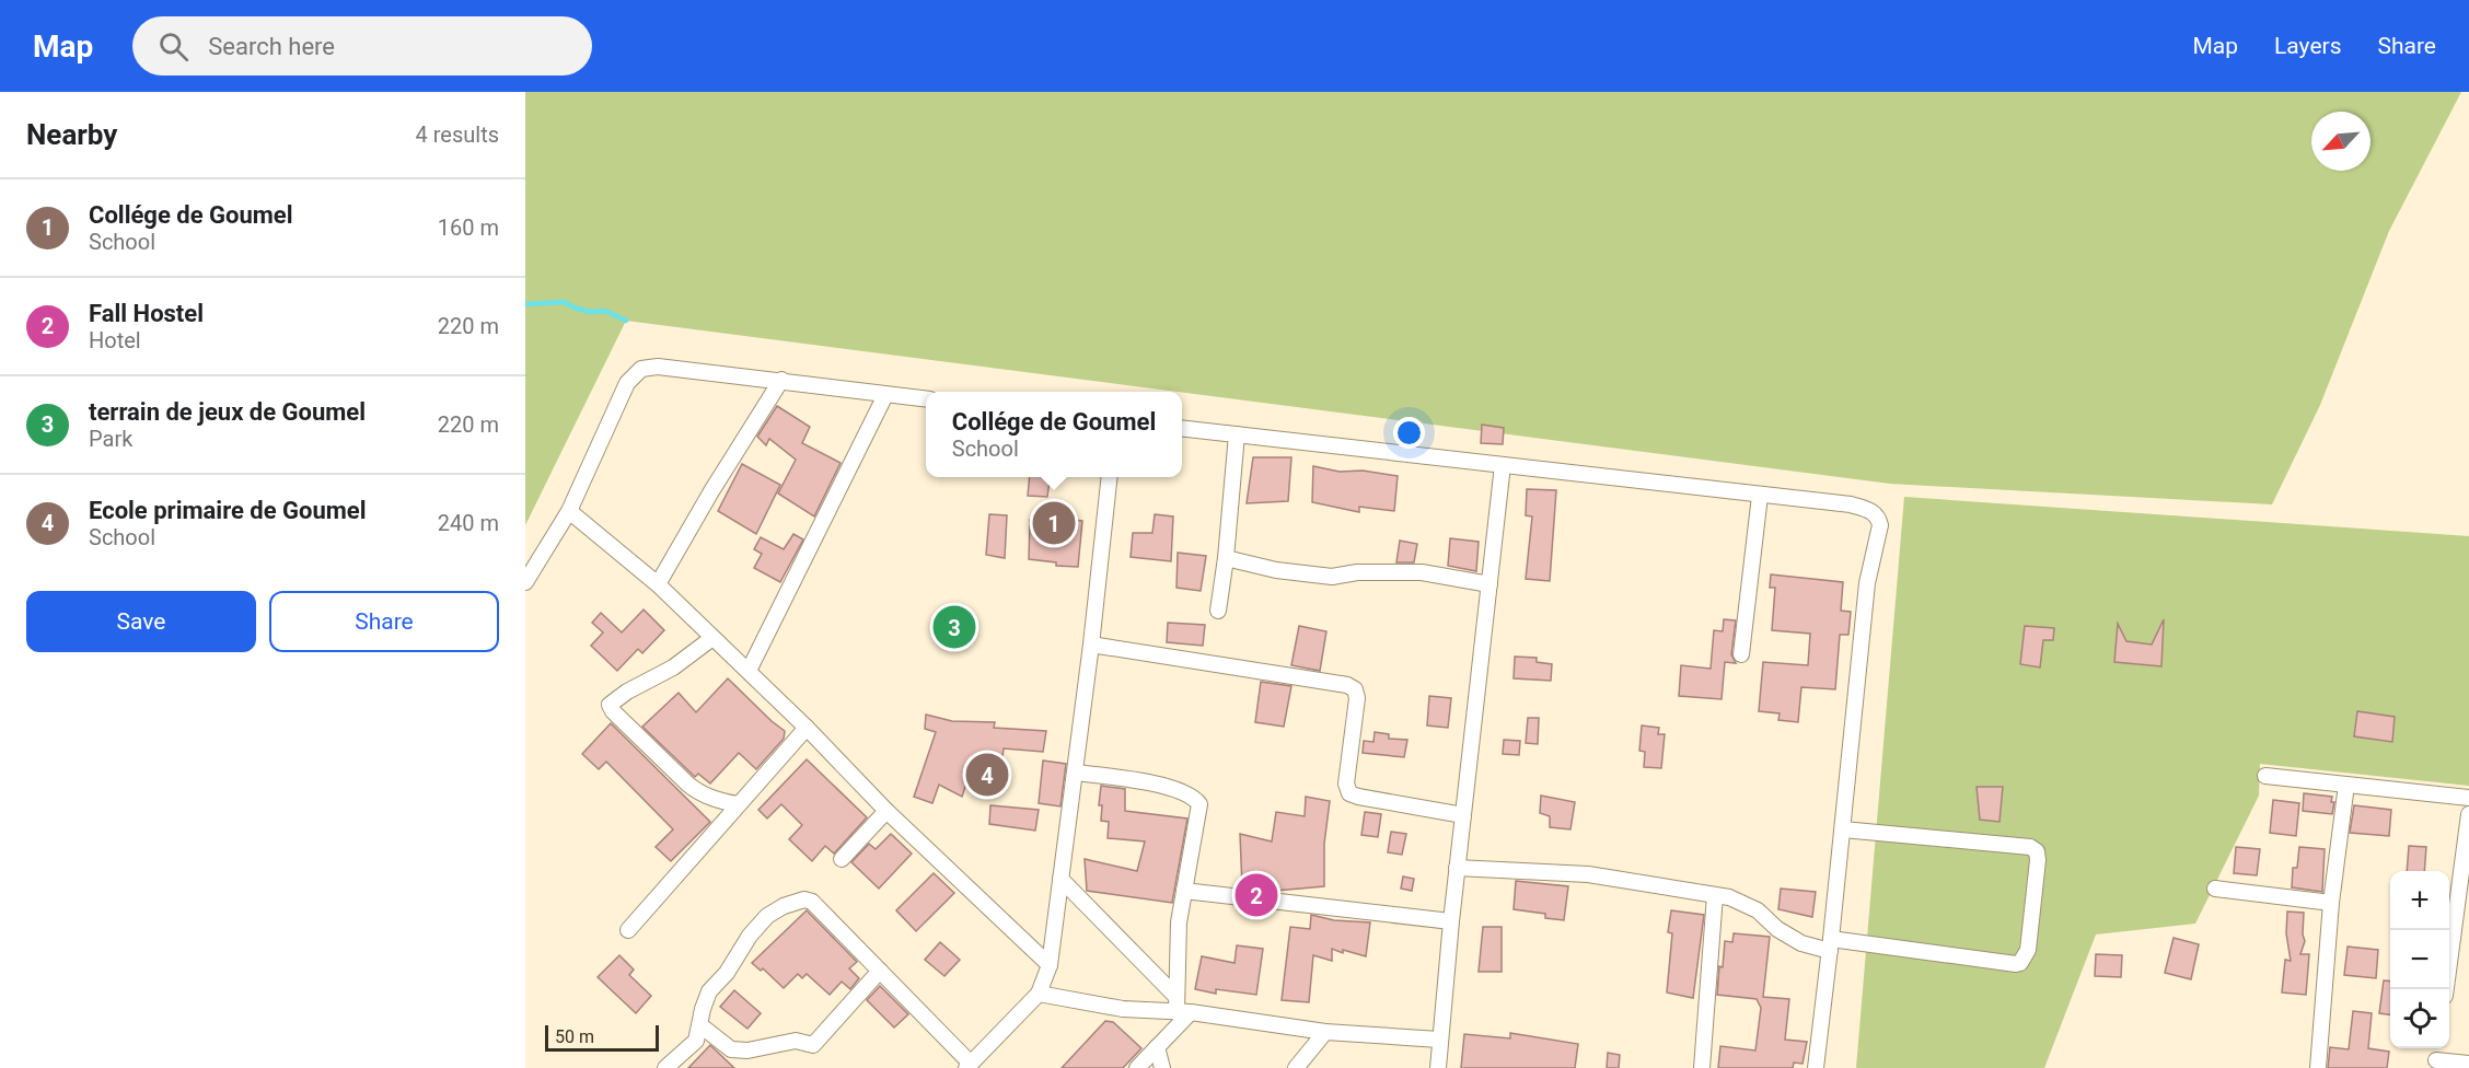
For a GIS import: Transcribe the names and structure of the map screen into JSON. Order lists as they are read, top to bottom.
{
  "scale_bar": "50 m",
  "north": "bottom left",
  "page": {
    "header": "Map",
    "search": "Search here",
    "nav": ["Map", "Layers", "Share"],
    "heading": ["Nearby", "4 results"],
    "list": [
      {
        "mark": "1",
        "name": "Collége de Goumel",
        "note": "School",
        "value": "160 m"
      },
      {
        "mark": "2",
        "name": "Fall Hostel",
        "note": "Hotel",
        "value": "220 m"
      },
      {
        "mark": "3",
        "name": "terrain de jeux de Goumel",
        "note": "Park",
        "value": "220 m"
      },
      {
        "mark": "4",
        "name": "Ecole primaire de Goumel",
        "note": "School",
        "value": "240 m"
      }
    ],
    "popup": ["Collége de Goumel", "School"],
    "pins": [
      "1",
      "3",
      "4",
      "2"
    ],
    "buttons": ["Save", "Share"],
    "map_buttons": ["+", "−"],
    "scale": "50 m"
  }
}
